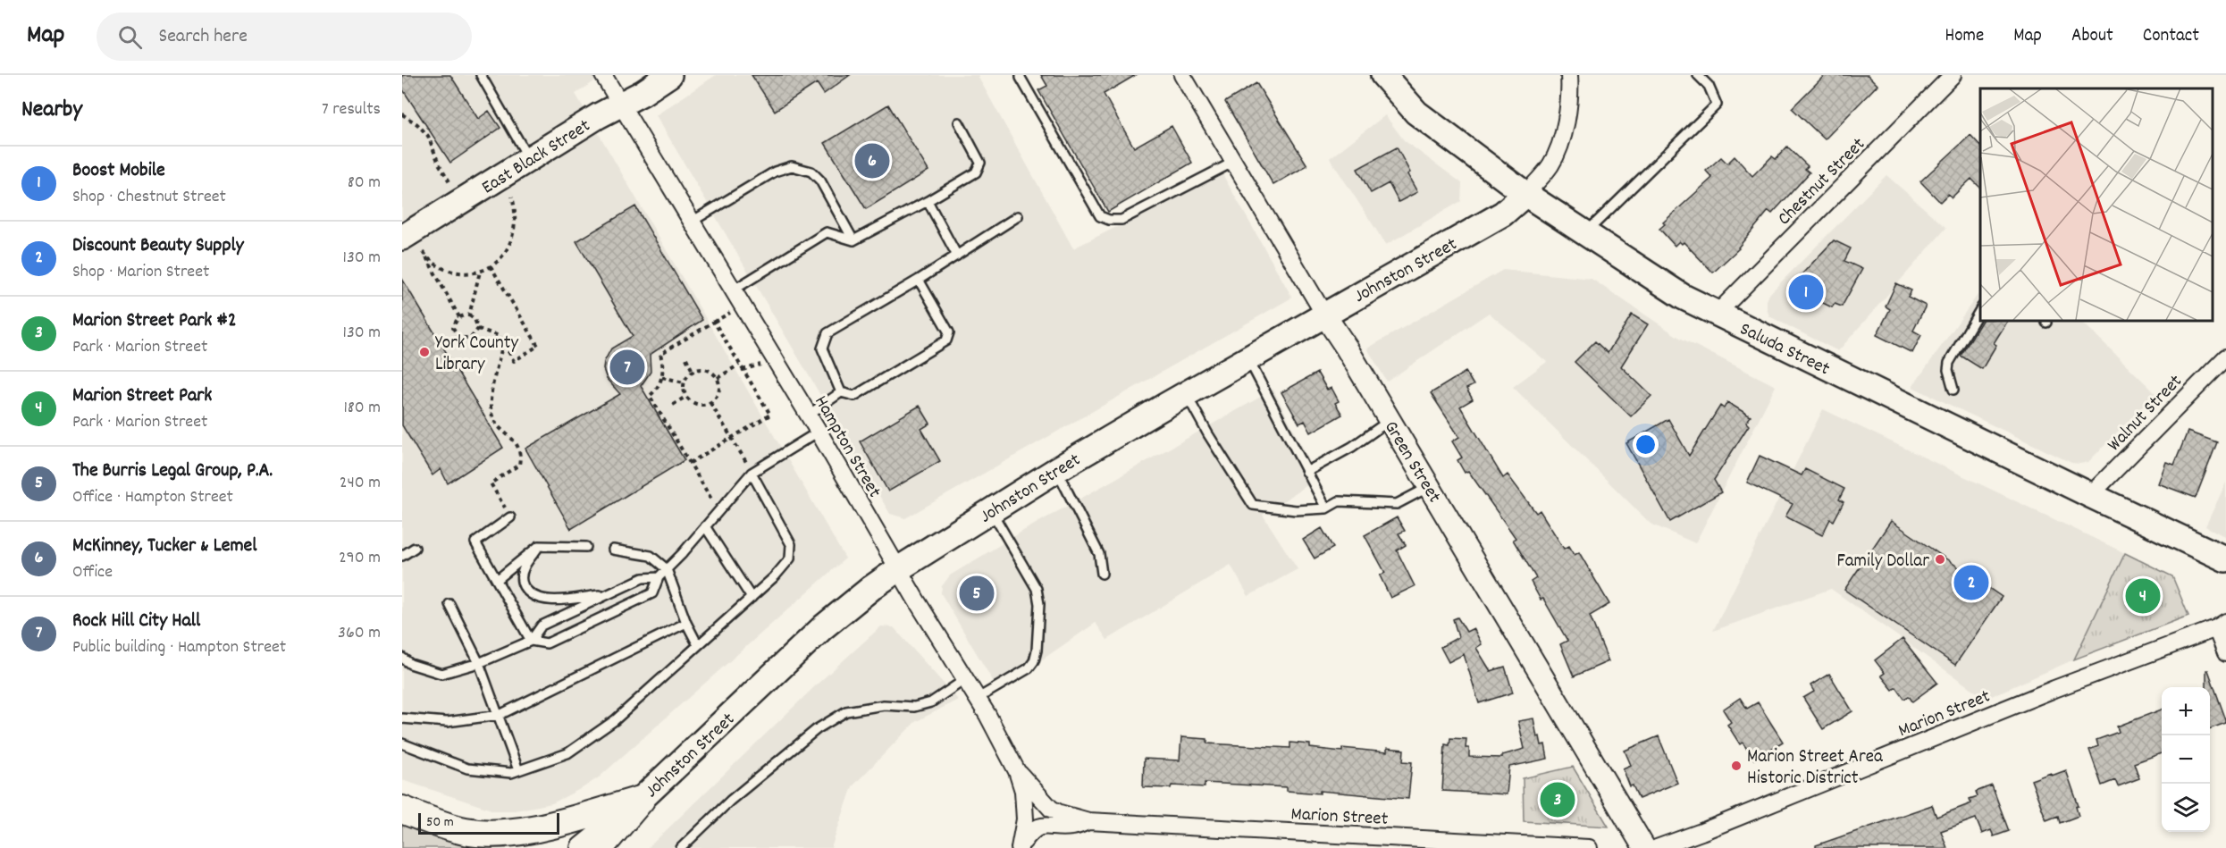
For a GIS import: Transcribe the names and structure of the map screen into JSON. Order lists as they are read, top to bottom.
{
  "streets": {
    "main road": ["East Black Street", "Johnston Street", "Saluda Street"],
    "street": [
      "Chestnut Street",
      "Walnut Street",
      "Hampton Street",
      "Green Street",
      "Marion Street"
    ]
  },
  "crossings": [
    ["East Black Street", "Hampton Street"],
    ["Chestnut Street", "Saluda Street"],
    ["Johnston Street", "Saluda Street"],
    ["Johnston Street", "Hampton Street"],
    ["Johnston Street", "Green Street"],
    ["Saluda Street", "Walnut Street"],
    ["Hampton Street", "Marion Street"]
  ],
  "places": ["York County Library", "Family Dollar", "Marion Street Area Historic District"],
  "scale_bar": "50 m",
  "page": {
    "header": "Map",
    "search": "Search here",
    "nav": [
      "Home",
      "Map",
      "About",
      "Contact"
    ],
    "heading": ["Nearby", "7 results"],
    "pins": [
      "6",
      "1",
      "7",
      "2",
      "5",
      "4",
      "3"
    ],
    "list": [
      {
        "mark": "1",
        "name": "Boost Mobile",
        "note": "Shop · Chestnut Street",
        "value": "80 m"
      },
      {
        "mark": "2",
        "name": "Discount Beauty Supply",
        "note": "Shop · Marion Street",
        "value": "130 m"
      },
      {
        "mark": "3",
        "name": "Marion Street Park #2",
        "note": "Park · Marion Street",
        "value": "130 m"
      },
      {
        "mark": "4",
        "name": "Marion Street Park",
        "note": "Park · Marion Street",
        "value": "180 m"
      },
      {
        "mark": "5",
        "name": "The Burris Legal Group, P.A.",
        "note": "Office · Hampton Street",
        "value": "240 m"
      },
      {
        "mark": "6",
        "name": "McKinney, Tucker & Lemel",
        "note": "Office",
        "value": "290 m"
      },
      {
        "mark": "7",
        "name": "Rock Hill City Hall",
        "note": "Public building · Hampton Street",
        "value": "360 m"
      }
    ],
    "map_buttons": ["+", "−"],
    "scale": "50 m"
  }
}
